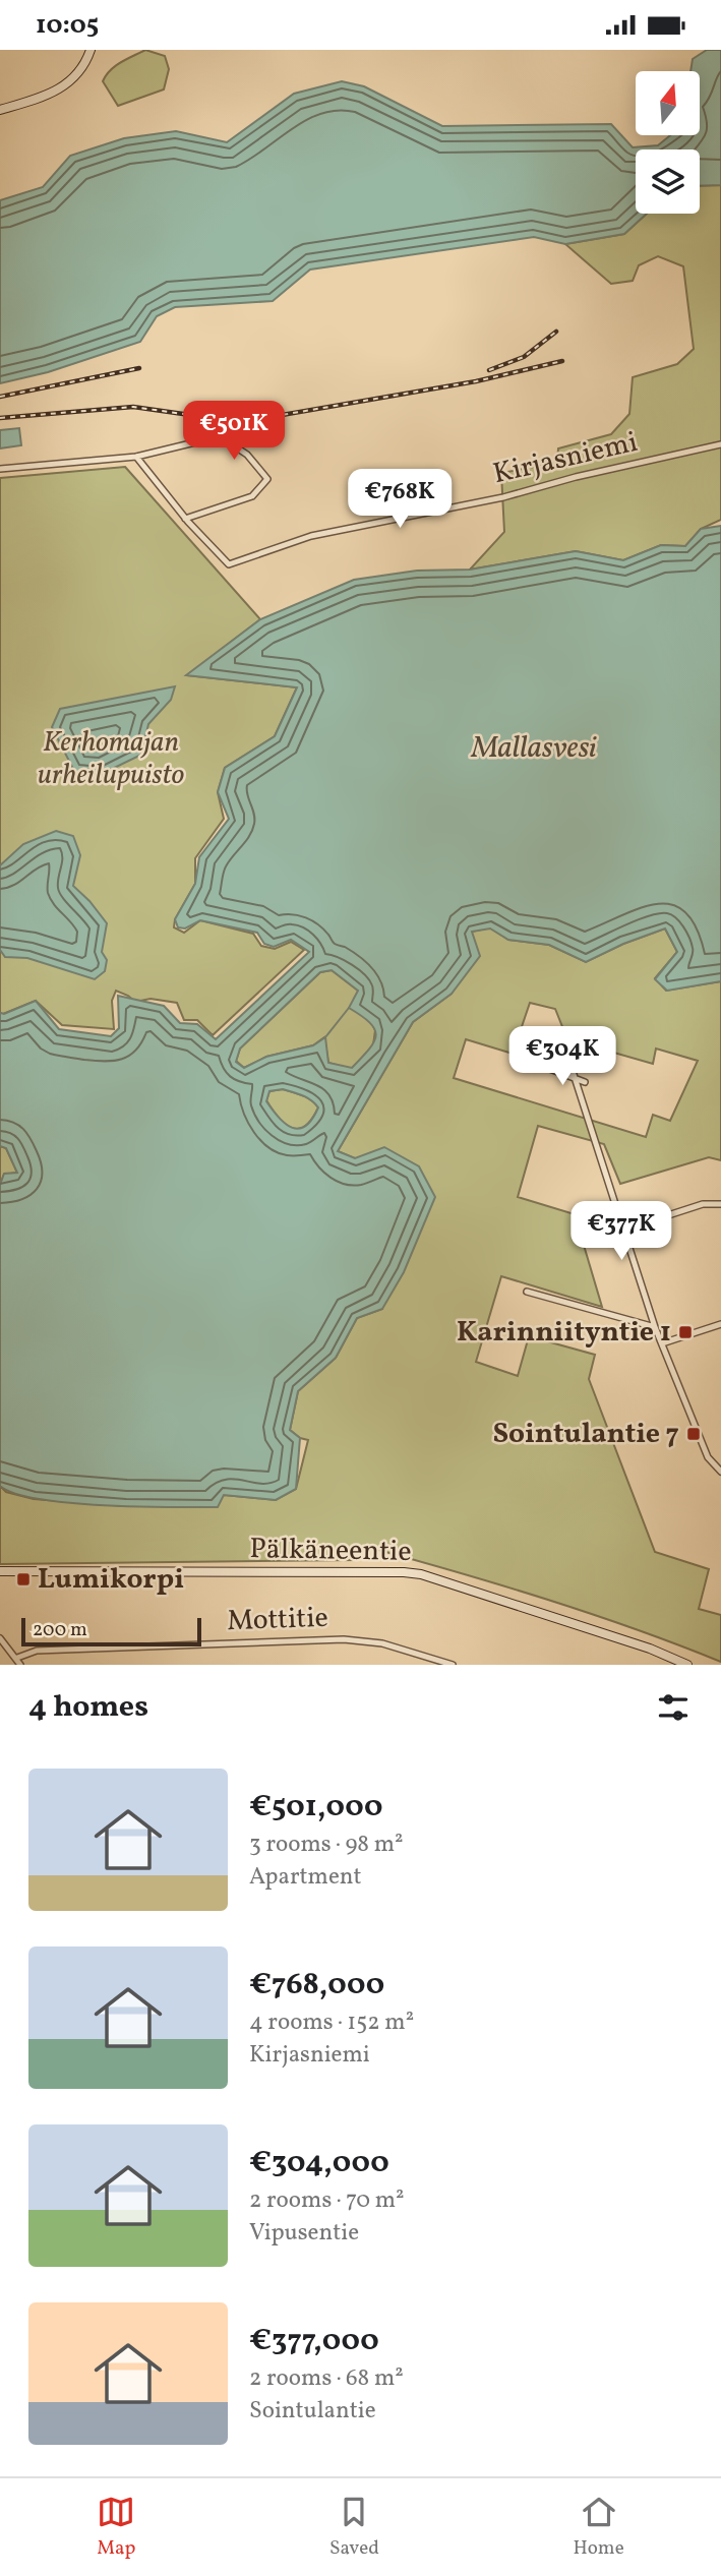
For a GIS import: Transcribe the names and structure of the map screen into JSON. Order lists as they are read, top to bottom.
{
  "streets": {
    "main road": ["Pälkäneentie"],
    "street": ["Kirjasniemi", "Mottitie"]
  },
  "water": ["Mallasvesi"],
  "parks": ["Kerhomajan urheilupuisto"],
  "places": {
    "transit": ["Karinniityntie 1", "Sointulantie 7", "Lumikorpi"]
  },
  "scale_bar": "200 m",
  "north": "top",
  "page": {
    "status": "10:05",
    "price": [
      "€501K",
      "€768K",
      "€304K",
      "€377K"
    ],
    "scale": "200 m",
    "heading": "4 homes",
    "list": [
      {
        "name": "€501,000",
        "note": "3 rooms · 98 m² · Apartment"
      },
      {
        "name": "€768,000",
        "note": "4 rooms · 152 m² · Kirjasniemi"
      },
      {
        "name": "€304,000",
        "note": "2 rooms · 70 m² · Vipusentie"
      },
      {
        "name": "€377,000",
        "note": "2 rooms · 68 m² · Sointulantie"
      }
    ],
    "tabs": ["Map", "Saved", "Home"]
  }
}
